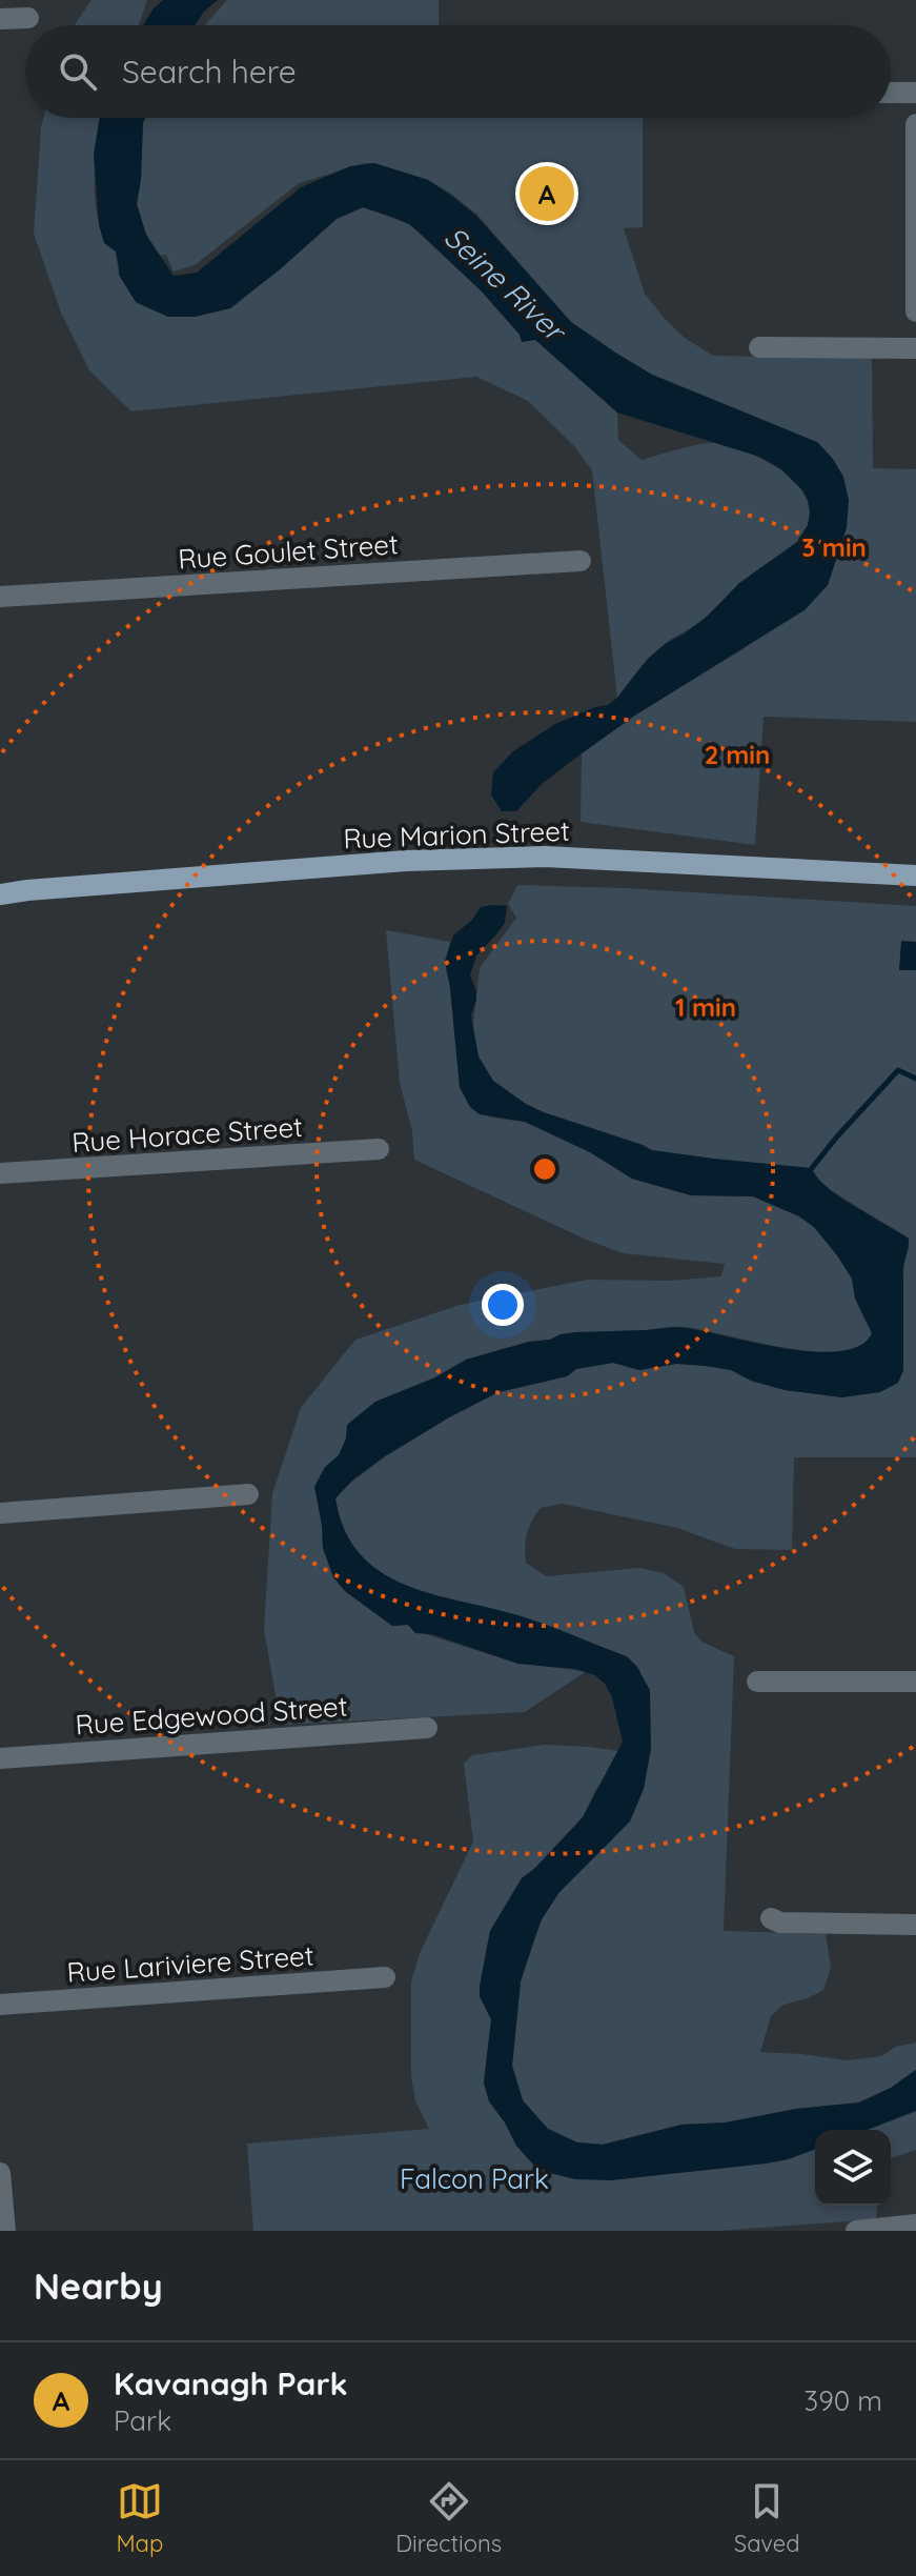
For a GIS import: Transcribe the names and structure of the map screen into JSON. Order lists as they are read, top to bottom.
{
  "streets": {
    "main road": ["Rue Marion Street"],
    "street": [
      "Rue Goulet Street",
      "Rue Horace Street",
      "Rue Edgewood Street",
      "Rue Lariviere Street"
    ]
  },
  "water": ["Seine River"],
  "parks": ["Falcon Park"],
  "page": {
    "search": "Search here",
    "pins": "A",
    "heading": "Nearby",
    "list": [
      {
        "mark": "A",
        "name": "Kavanagh Park",
        "note": "Park",
        "value": "390 m"
      }
    ],
    "nav": ["Map", "Directions", "Saved"]
  },
  "rings": ["3 min", "2 min", "1 min"]
}
